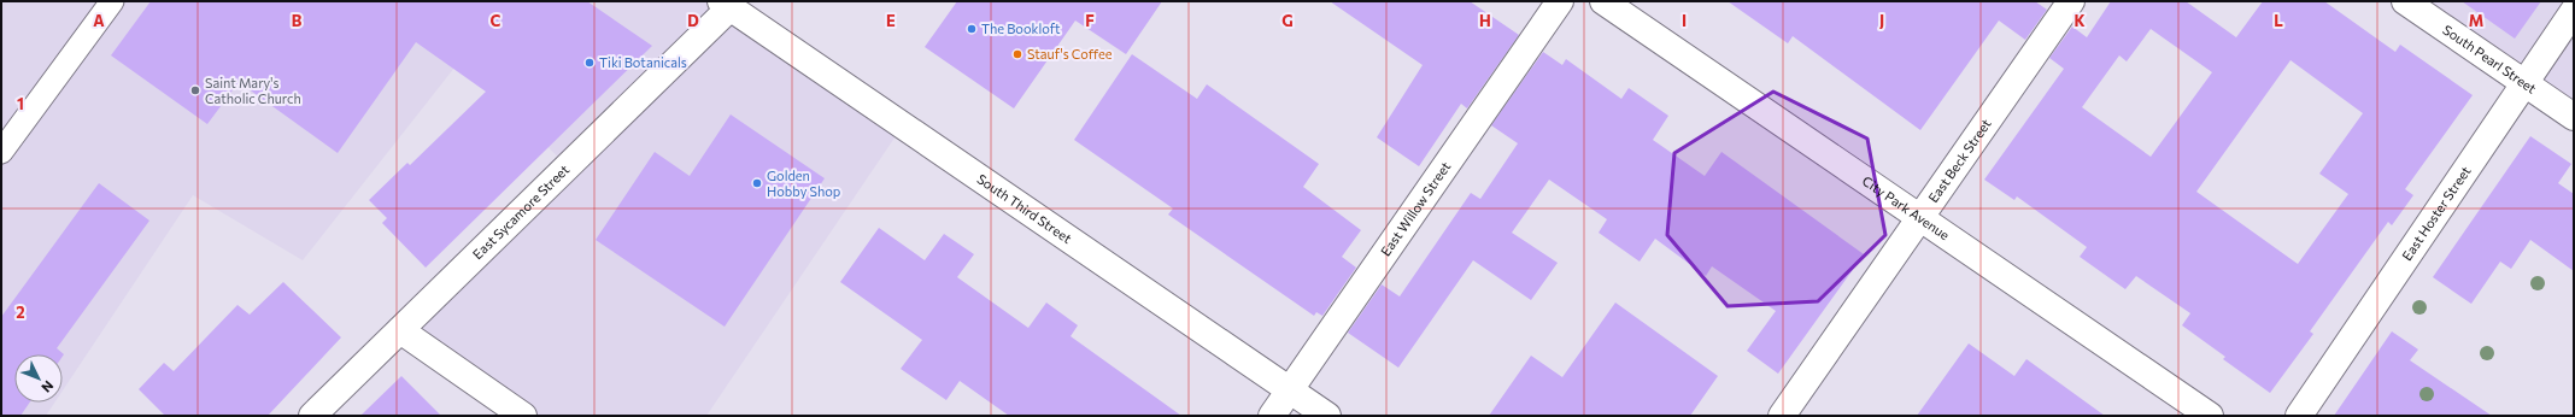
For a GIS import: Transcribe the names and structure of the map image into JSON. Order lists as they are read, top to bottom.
{
  "streets": {
    "street": [
      "South Pearl Street",
      "East Beck Street",
      "South Third Street",
      "East Willow Street",
      "City Park Avenue",
      "East Sycamore Street",
      "East Hoster Street"
    ]
  },
  "crossings": [
    ["South Pearl Street", "East Hoster Street"],
    ["East Beck Street", "City Park Avenue"],
    ["South Third Street", "East Willow Street"],
    ["South Third Street", "East Sycamore Street"]
  ],
  "places": [
    "The Bookloft",
    "Stauf's Coffee",
    "Tiki Botanicals",
    "Saint Mary's Catholic Church",
    "Golden Hobby Shop"
  ],
  "north": "bottom right",
  "grid": {
    "columns": [
      "A",
      "B",
      "C",
      "D",
      "E",
      "F",
      "G",
      "H",
      "I",
      "J",
      "K",
      "L",
      "M"
    ],
    "rows": ["1", "2"]
  }
}
